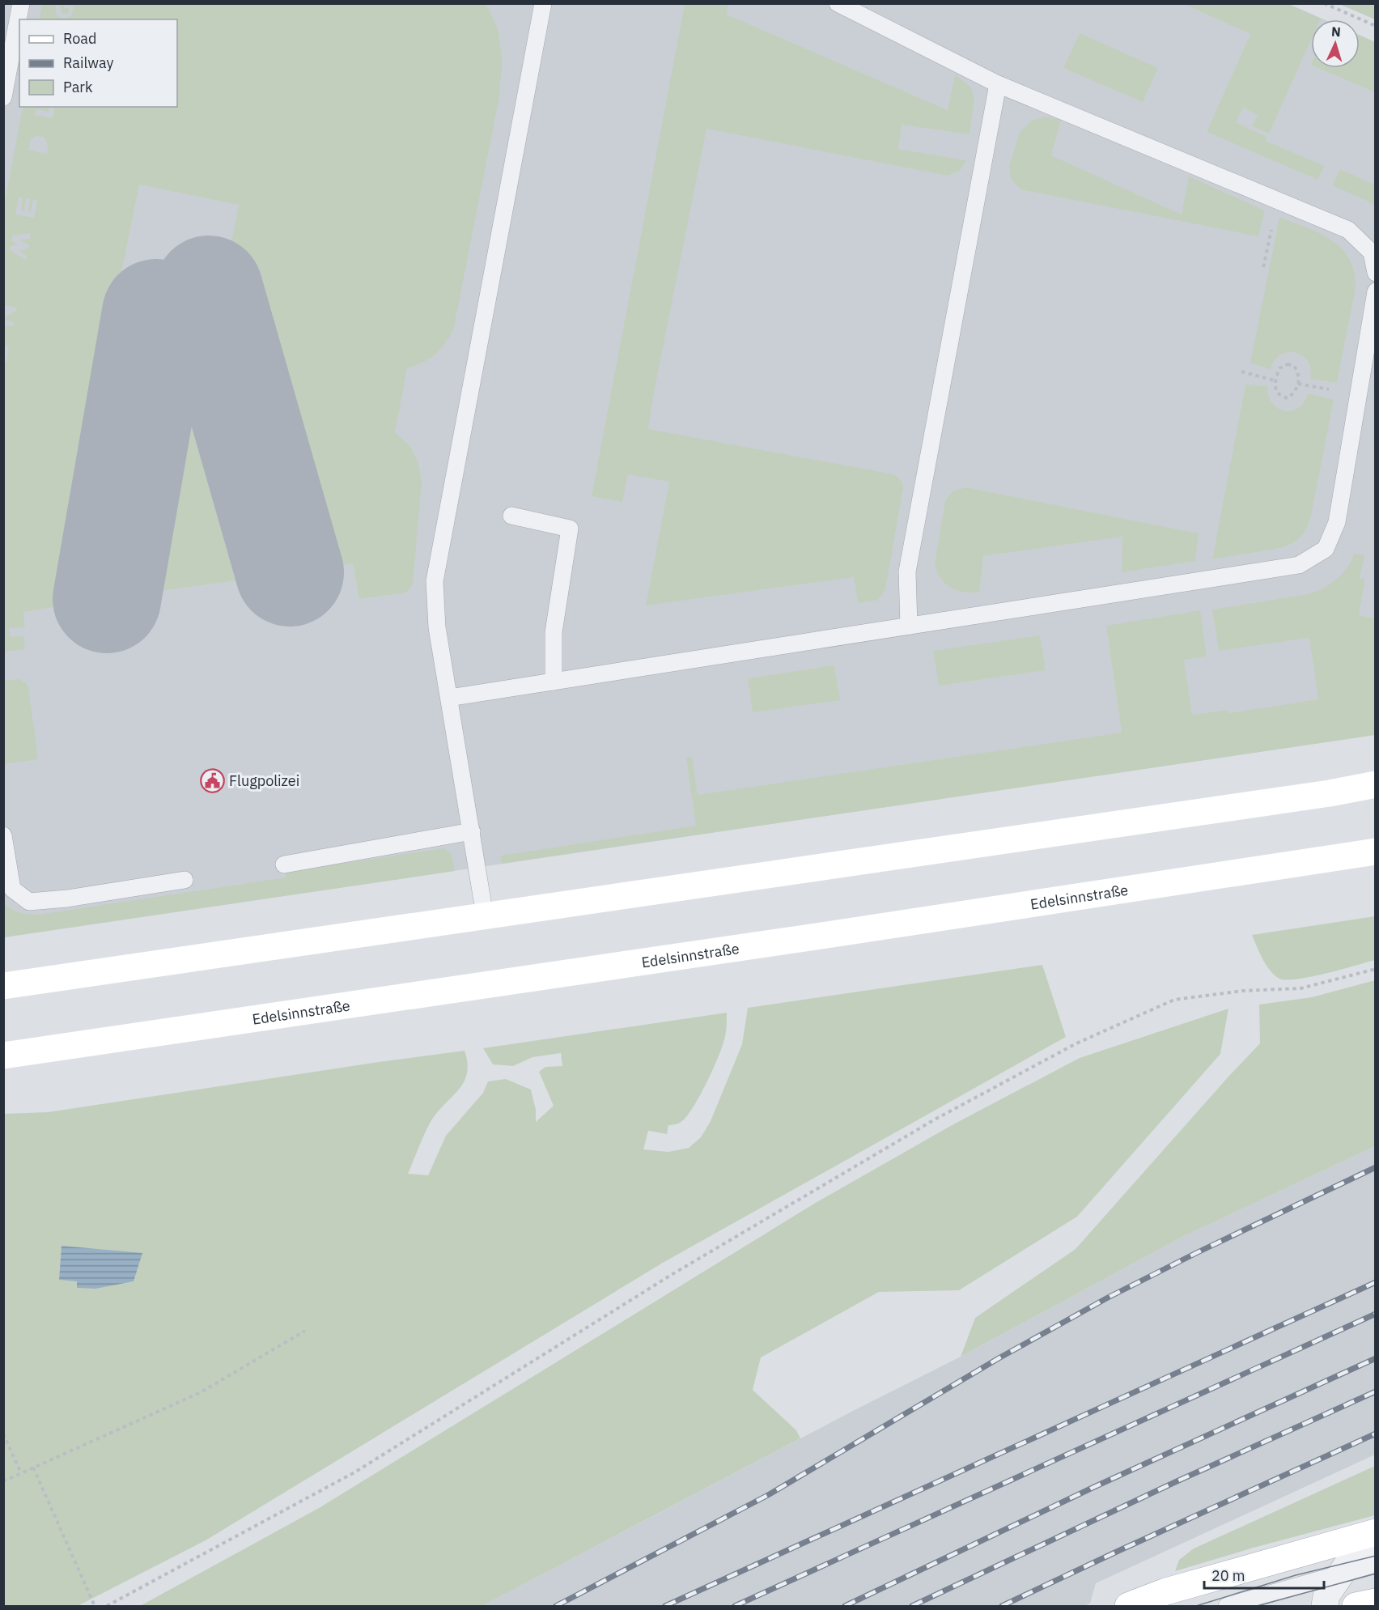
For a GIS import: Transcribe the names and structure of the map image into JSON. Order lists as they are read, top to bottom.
{
  "streets": {
    "main road": ["Edelsinnstraße"]
  },
  "places": {
    "public building": ["Flugpolizei"]
  },
  "legend": ["Road", "Railway", "Park"],
  "scale_bar": "20 m",
  "north": "top"
}
